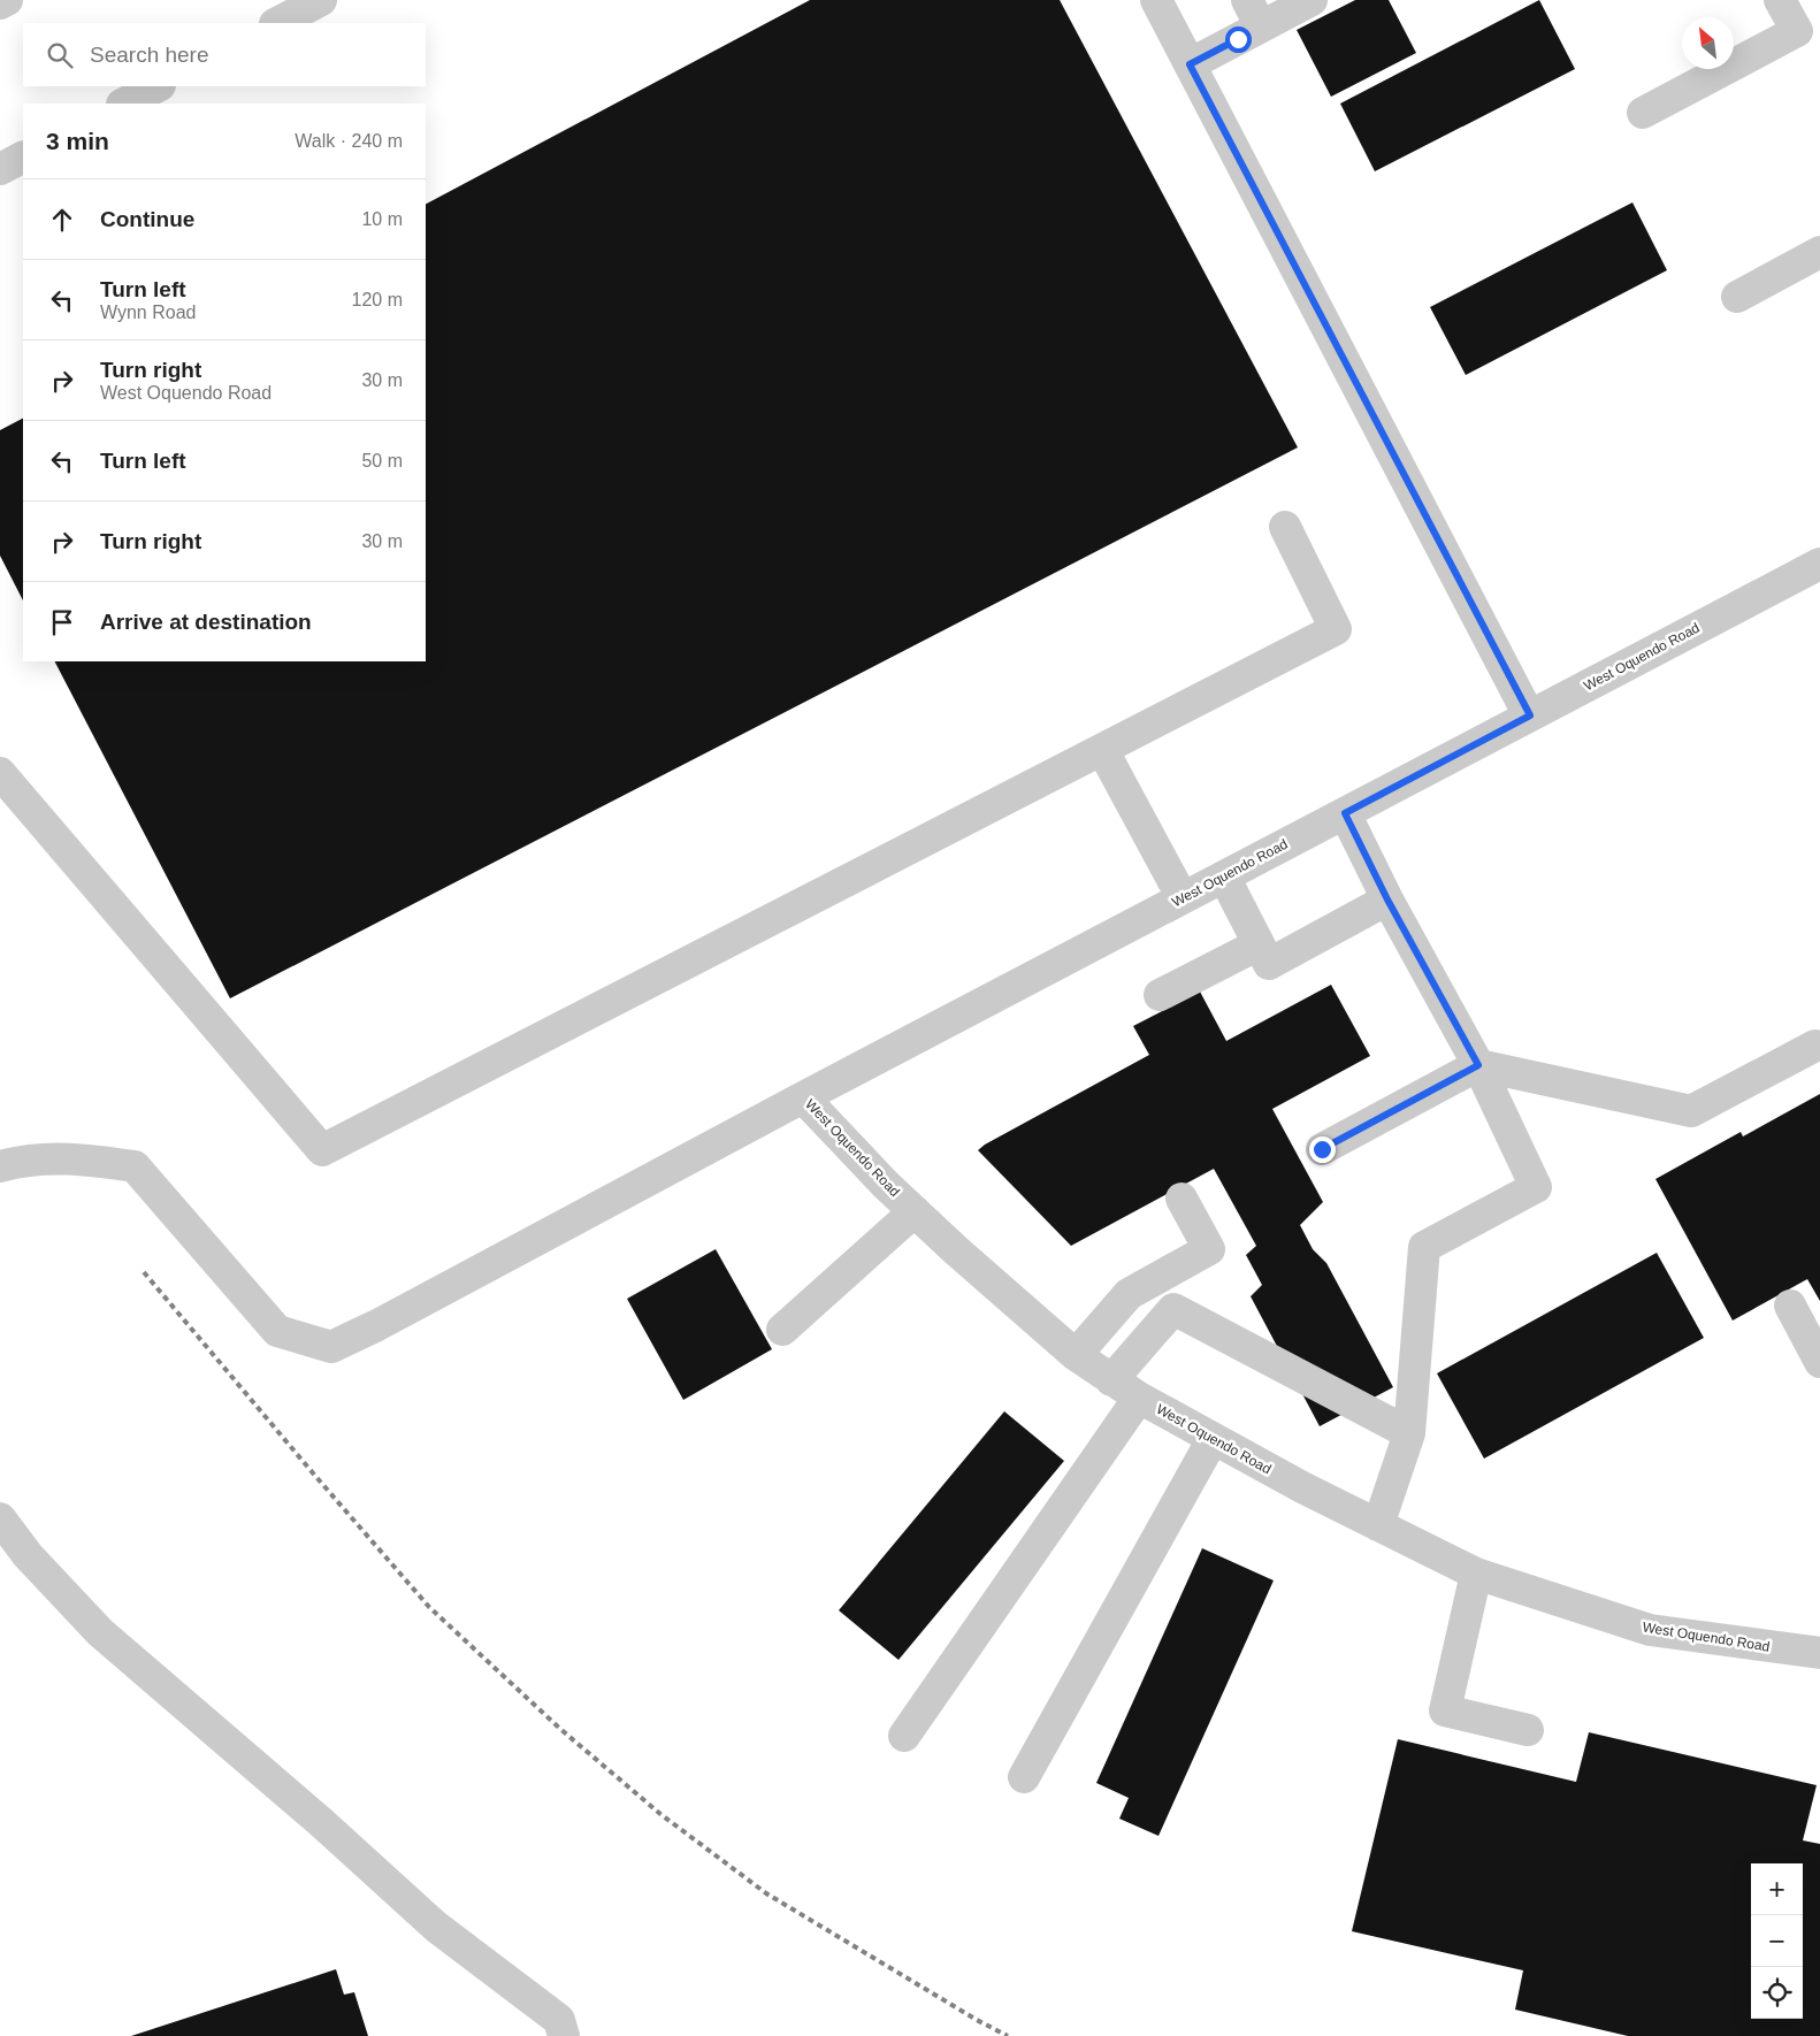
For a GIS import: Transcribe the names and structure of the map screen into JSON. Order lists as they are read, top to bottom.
{
  "streets": {
    "street": ["West Oquendo Road"]
  },
  "north": "top left",
  "page": {
    "search": "Search here",
    "heading": ["3 min", "Walk · 240 m"],
    "list": [
      ["Continue", "10 m"],
      ["Turn left", "Wynn Road", "120 m"],
      ["Turn right", "West Oquendo Road", "30 m"],
      ["Turn left", "50 m"],
      ["Turn right", "30 m"],
      "Arrive at destination"
    ],
    "map_buttons": ["+", "−"]
  }
}
